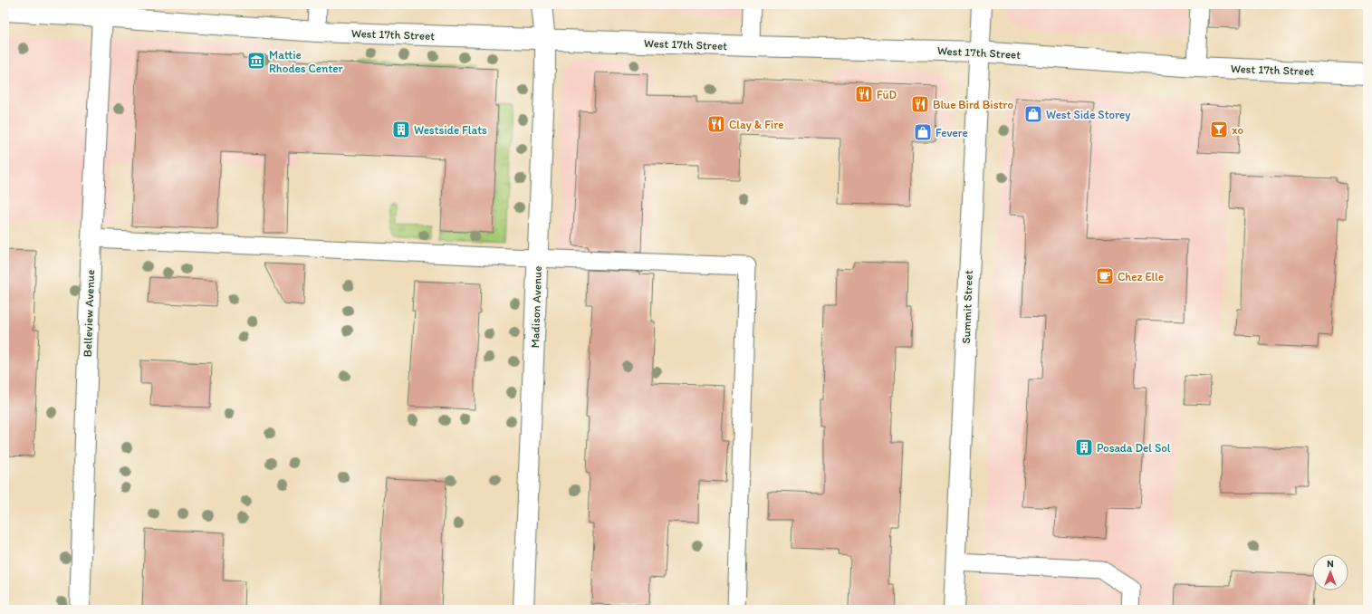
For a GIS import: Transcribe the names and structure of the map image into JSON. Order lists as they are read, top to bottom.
{
  "streets": {
    "street": [
      "West 17th Street",
      "Madison Avenue",
      "Summit Street",
      "Belleview Avenue"
    ]
  },
  "crossings": [
    ["West 17th Street", "Madison Avenue"],
    ["West 17th Street", "Summit Street"],
    ["West 17th Street", "Belleview Avenue"]
  ],
  "places": {
    "museum": ["Mattie Rhodes Center"],
    "restaurant": ["FüD", "Blue Bird Bistro", "Clay & Fire"],
    "shop": ["West Side Storey", "Fevere"],
    "building": ["Westside Flats", "Posada Del Sol"],
    "bar": ["xo"],
    "cafe": ["Chez Elle"]
  },
  "north": "top"
}
